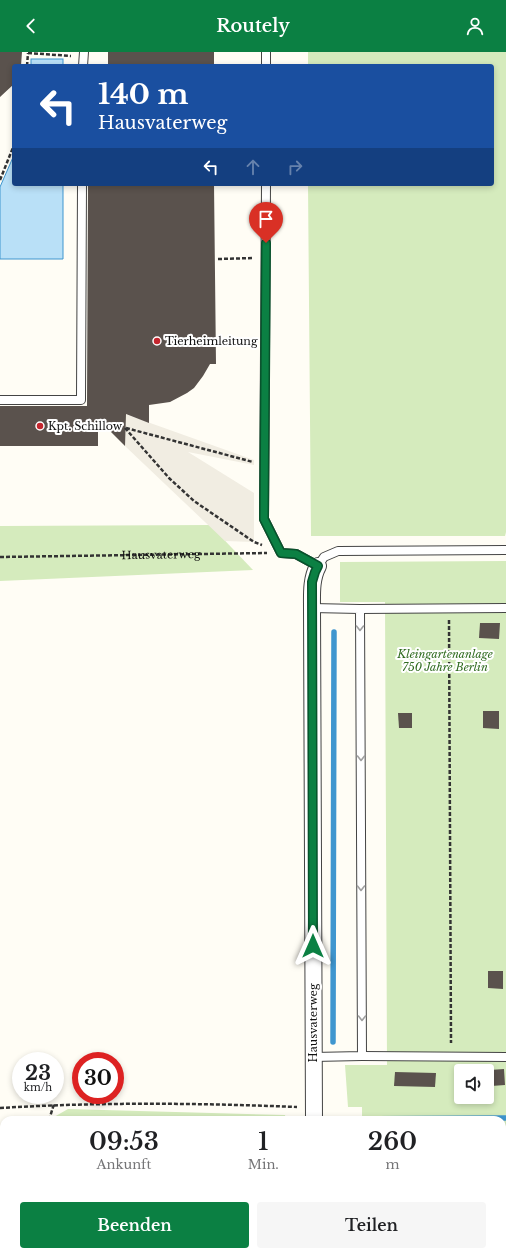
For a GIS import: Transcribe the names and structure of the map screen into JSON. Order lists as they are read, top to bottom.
{
  "streets": {
    "street": ["Hausvaterweg"]
  },
  "parks": ["Kleingartenanlage 750 Jahre Berlin"],
  "places": ["Tierheimleitung", "Kpt. Schillow"],
  "page": {
    "header": "Routely",
    "turn": ["140 m", "Hausvaterweg"],
    "speed": "23 km/h",
    "limit": "30",
    "eta": [
      "09:53",
      "Ankunft",
      "1",
      "Min.",
      "260",
      "m"
    ],
    "buttons": ["Beenden", "Teilen"]
  }
}
